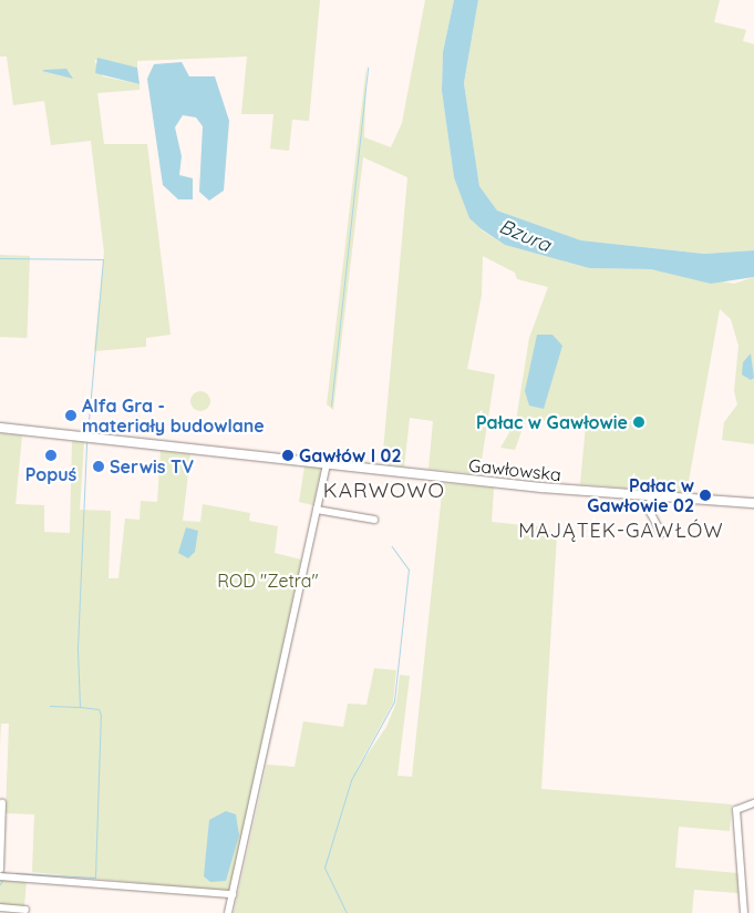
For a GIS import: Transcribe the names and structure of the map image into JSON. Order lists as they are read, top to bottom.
{
  "streets": {
    "street": ["Gawłowska"]
  },
  "districts": ["KARWOWO", "MAJĄTEK-GAWŁÓW"],
  "water": ["Bzura"],
  "parks": ["ROD \"Zetra\""],
  "places": [
    "Alfa Gra - materiały budowlane",
    "Pałac w Gawłowie",
    "Popuś",
    "Gawłów I 02",
    "Serwis TV",
    "Pałac w Gawłowie 02"
  ]
}
